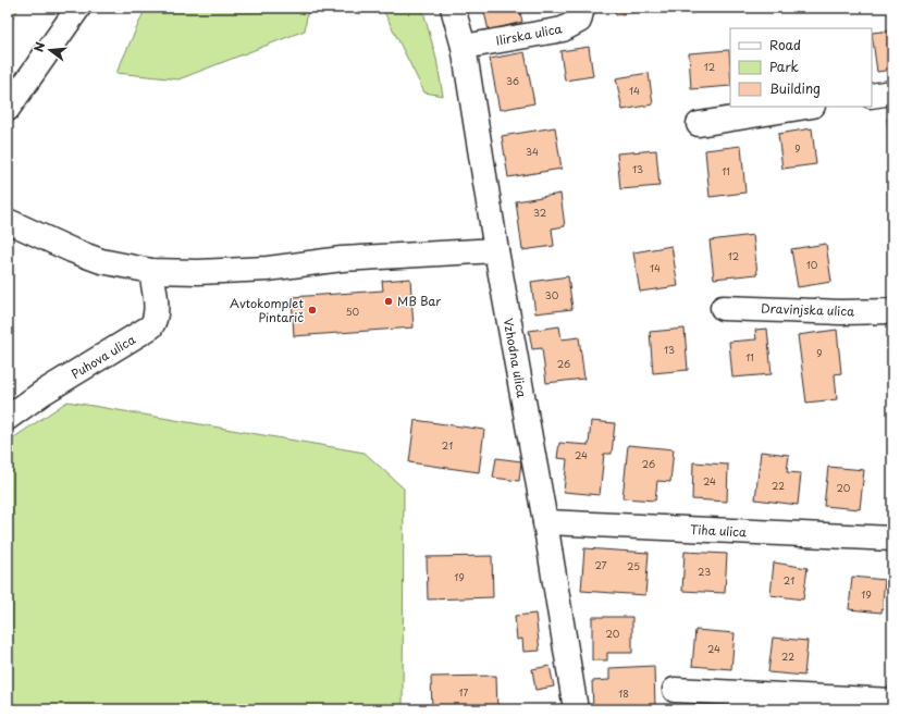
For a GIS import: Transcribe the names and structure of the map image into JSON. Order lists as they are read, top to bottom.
{
  "streets": {
    "street": [
      "Ilirska ulica",
      "Dravinjska ulica",
      "Puhova ulica",
      "Vzhodna ulica",
      "Tiha ulica"
    ]
  },
  "crossings": [
    ["Ilirska ulica", "Vzhodna ulica"],
    ["Vzhodna ulica", "Tiha ulica"]
  ],
  "places": ["MB Bar", "Avtokomplet Pintarič"],
  "house_numbers": [
    "12",
    "36",
    "14",
    "9",
    "34",
    "13",
    "11",
    "32",
    "12",
    "10",
    "14",
    "30",
    "50",
    "13",
    "9",
    "11",
    "26",
    "21",
    "24",
    "26",
    "24",
    "22",
    "20",
    "27",
    "25",
    "23",
    "19",
    "21",
    "19",
    "20",
    "24",
    "22",
    "17",
    "18"
  ],
  "legend": ["Road", "Park", "Building"],
  "north": "left"
}
